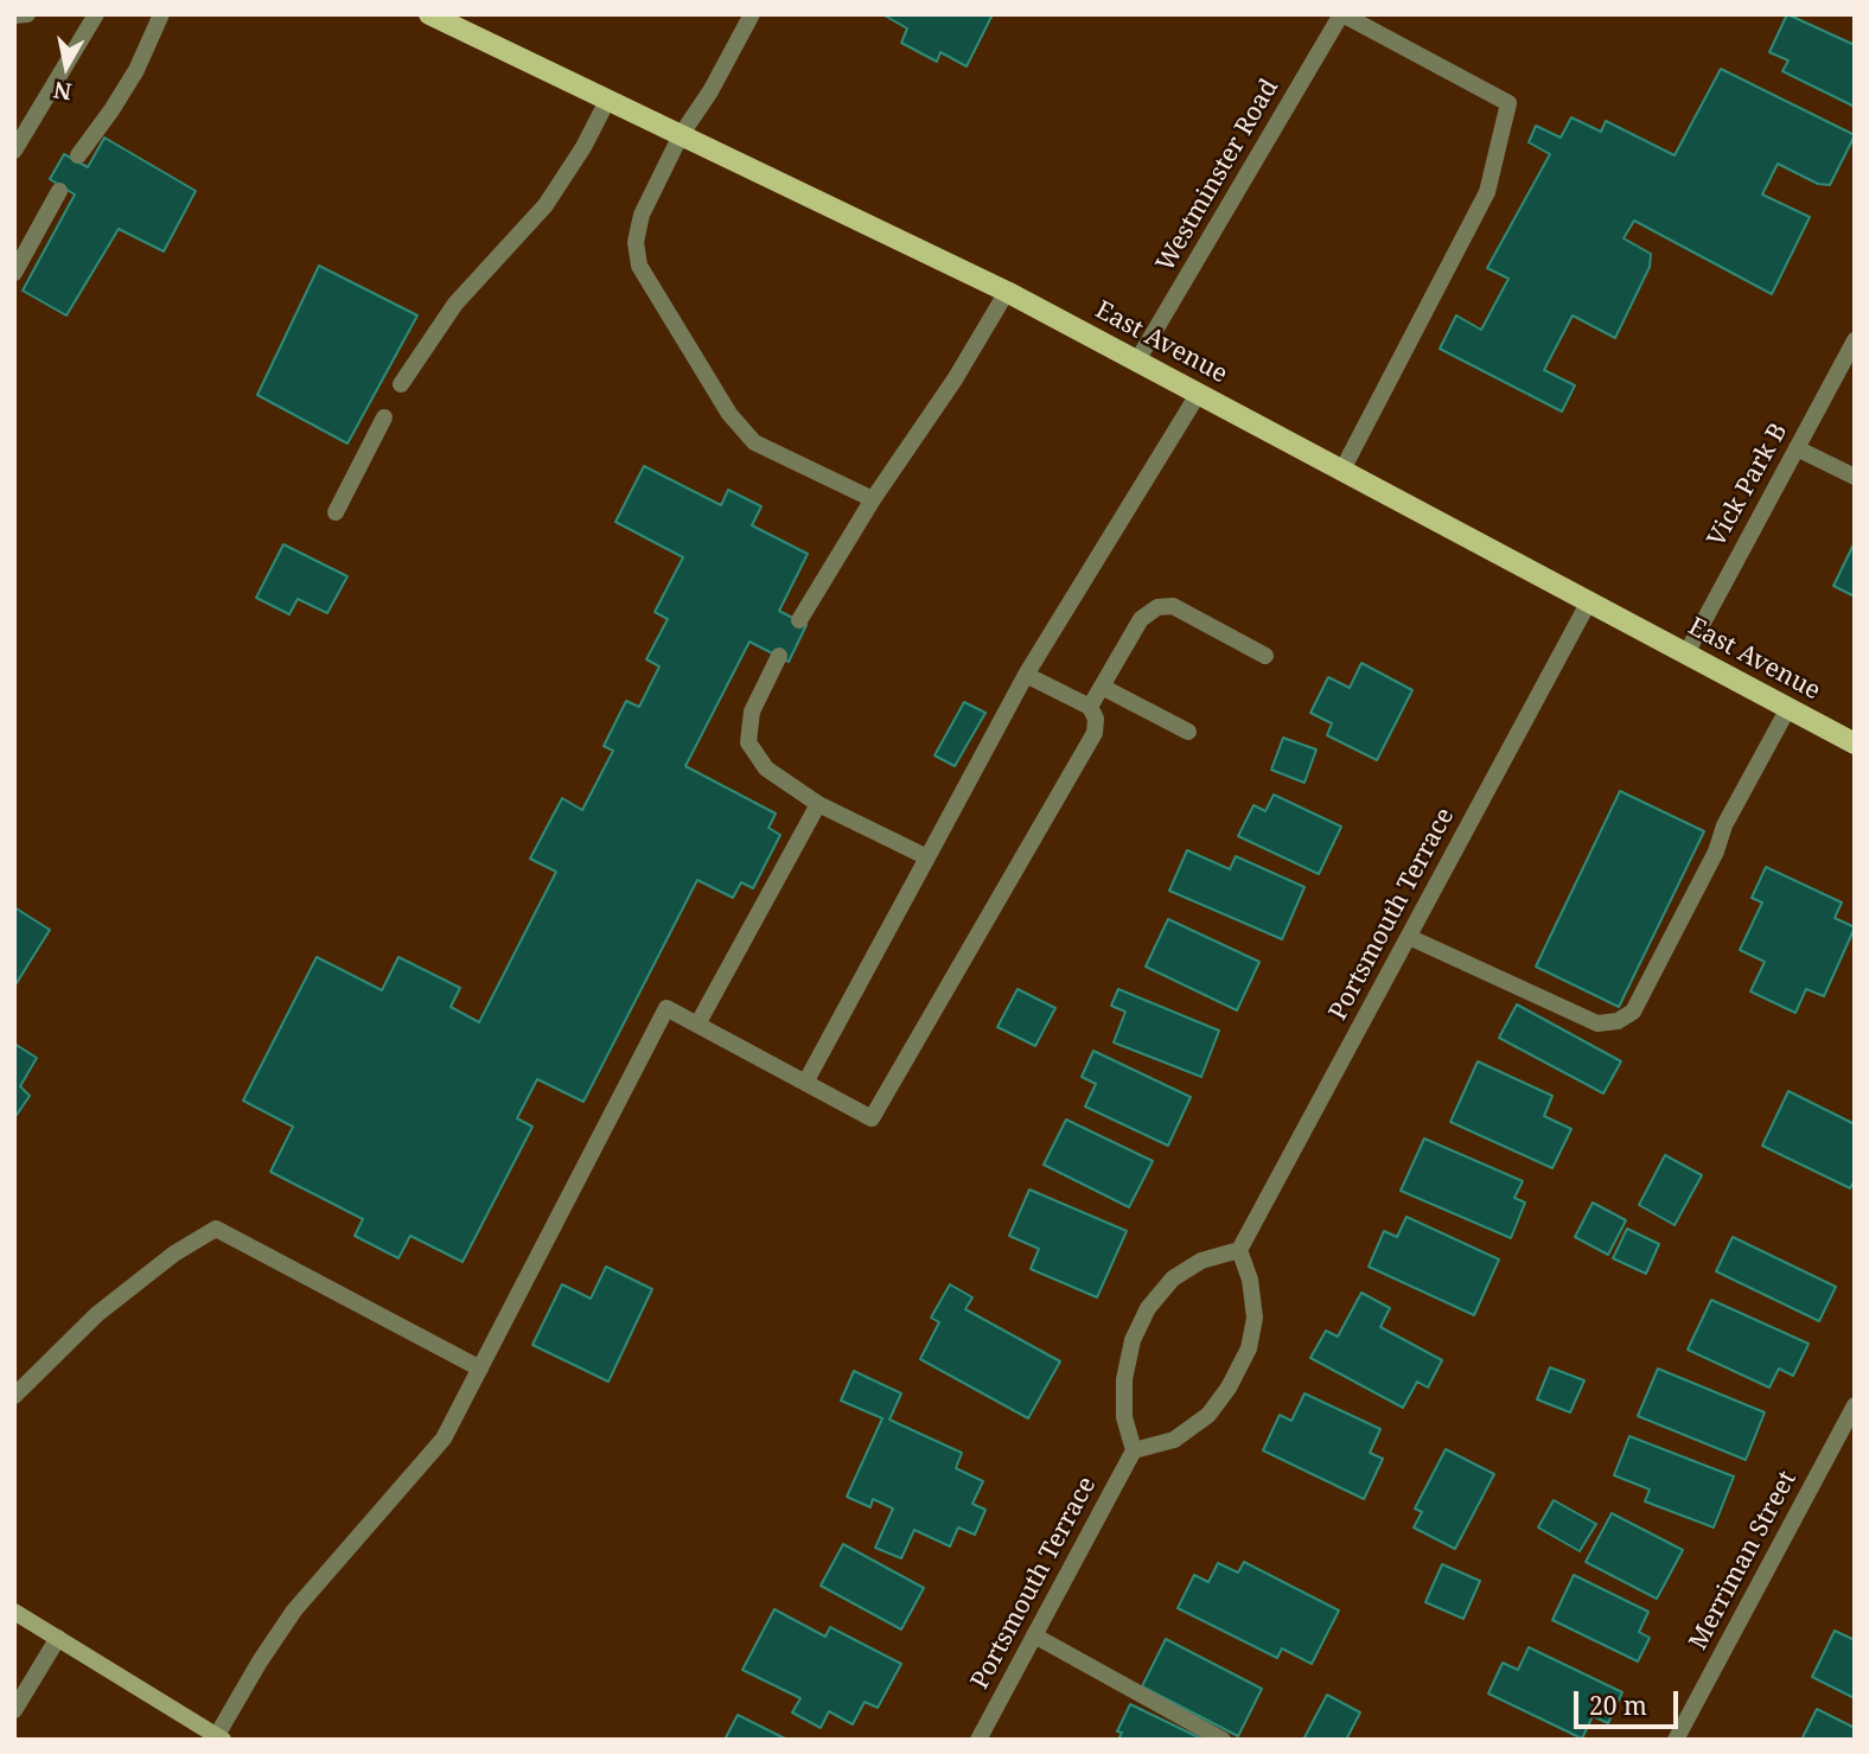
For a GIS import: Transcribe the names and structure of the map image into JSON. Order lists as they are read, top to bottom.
{
  "streets": {
    "main road": ["East Avenue"],
    "street": [
      "Westminster Road",
      "Vick Park B",
      "Portsmouth Terrace",
      "Merriman Street"
    ]
  },
  "crossings": [
    ["Westminster Road", "East Avenue"],
    ["East Avenue", "Vick Park B"],
    ["East Avenue", "Portsmouth Terrace"]
  ],
  "scale_bar": "20 m",
  "north": "bottom"
}
